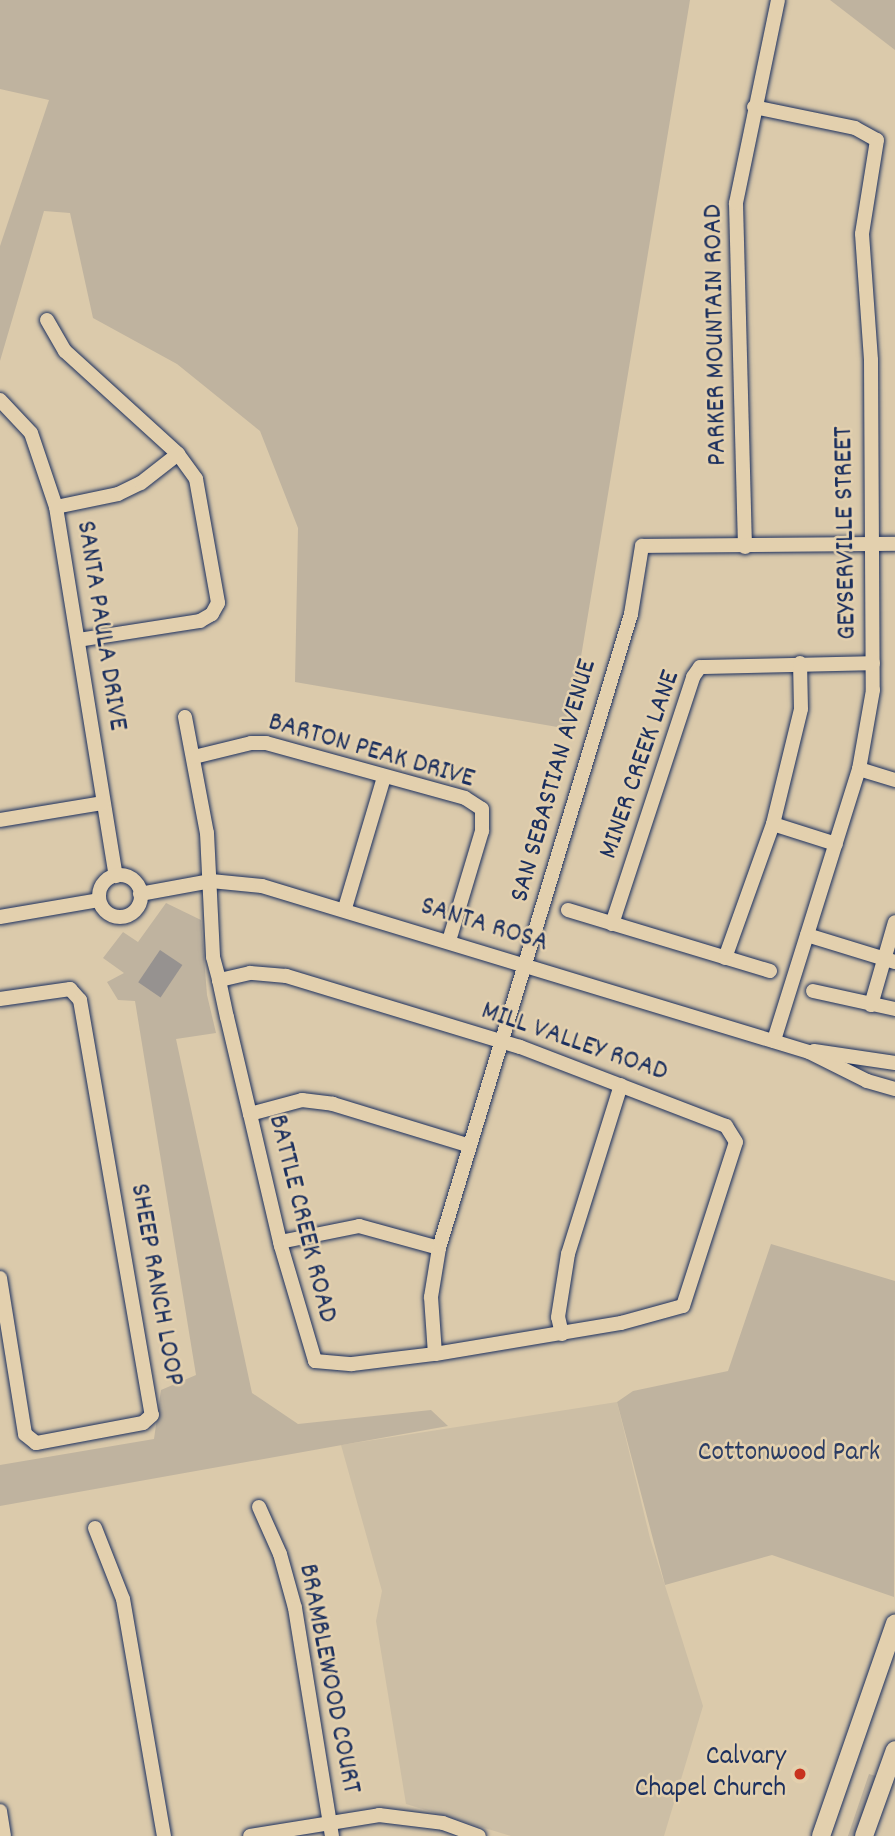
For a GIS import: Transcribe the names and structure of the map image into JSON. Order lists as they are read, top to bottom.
{
  "streets": {
    "street": [
      "PARKER MOUNTAIN ROAD",
      "GEYSERVILLE STREET",
      "SANTA PAULA DRIVE",
      "BARTON PEAK DRIVE",
      "MINER CREEK LANE",
      "SAN SEBASTIAN AVENUE",
      "SANTA ROSA",
      "MILL VALLEY ROAD",
      "BATTLE CREEK ROAD",
      "SHEEP RANCH LOOP",
      "BRAMBLEWOOD COURT"
    ]
  },
  "crossings": [
    ["PARKER MOUNTAIN ROAD", "GEYSERVILLE STREET"],
    ["PARKER MOUNTAIN ROAD", "SAN SEBASTIAN AVENUE"],
    ["GEYSERVILLE STREET", "MINER CREEK LANE"],
    ["GEYSERVILLE STREET", "SANTA ROSA"],
    ["SANTA PAULA DRIVE", "SANTA ROSA"],
    ["BARTON PEAK DRIVE", "SANTA ROSA"],
    ["BARTON PEAK DRIVE", "BATTLE CREEK ROAD"],
    ["SAN SEBASTIAN AVENUE", "SANTA ROSA"],
    ["SAN SEBASTIAN AVENUE", "MILL VALLEY ROAD"],
    ["SAN SEBASTIAN AVENUE", "BATTLE CREEK ROAD"],
    ["SANTA ROSA", "BATTLE CREEK ROAD"],
    ["MILL VALLEY ROAD", "BATTLE CREEK ROAD"]
  ],
  "parks": ["Cottonwood Park"],
  "places": ["Calvary Chapel Church"]
}
